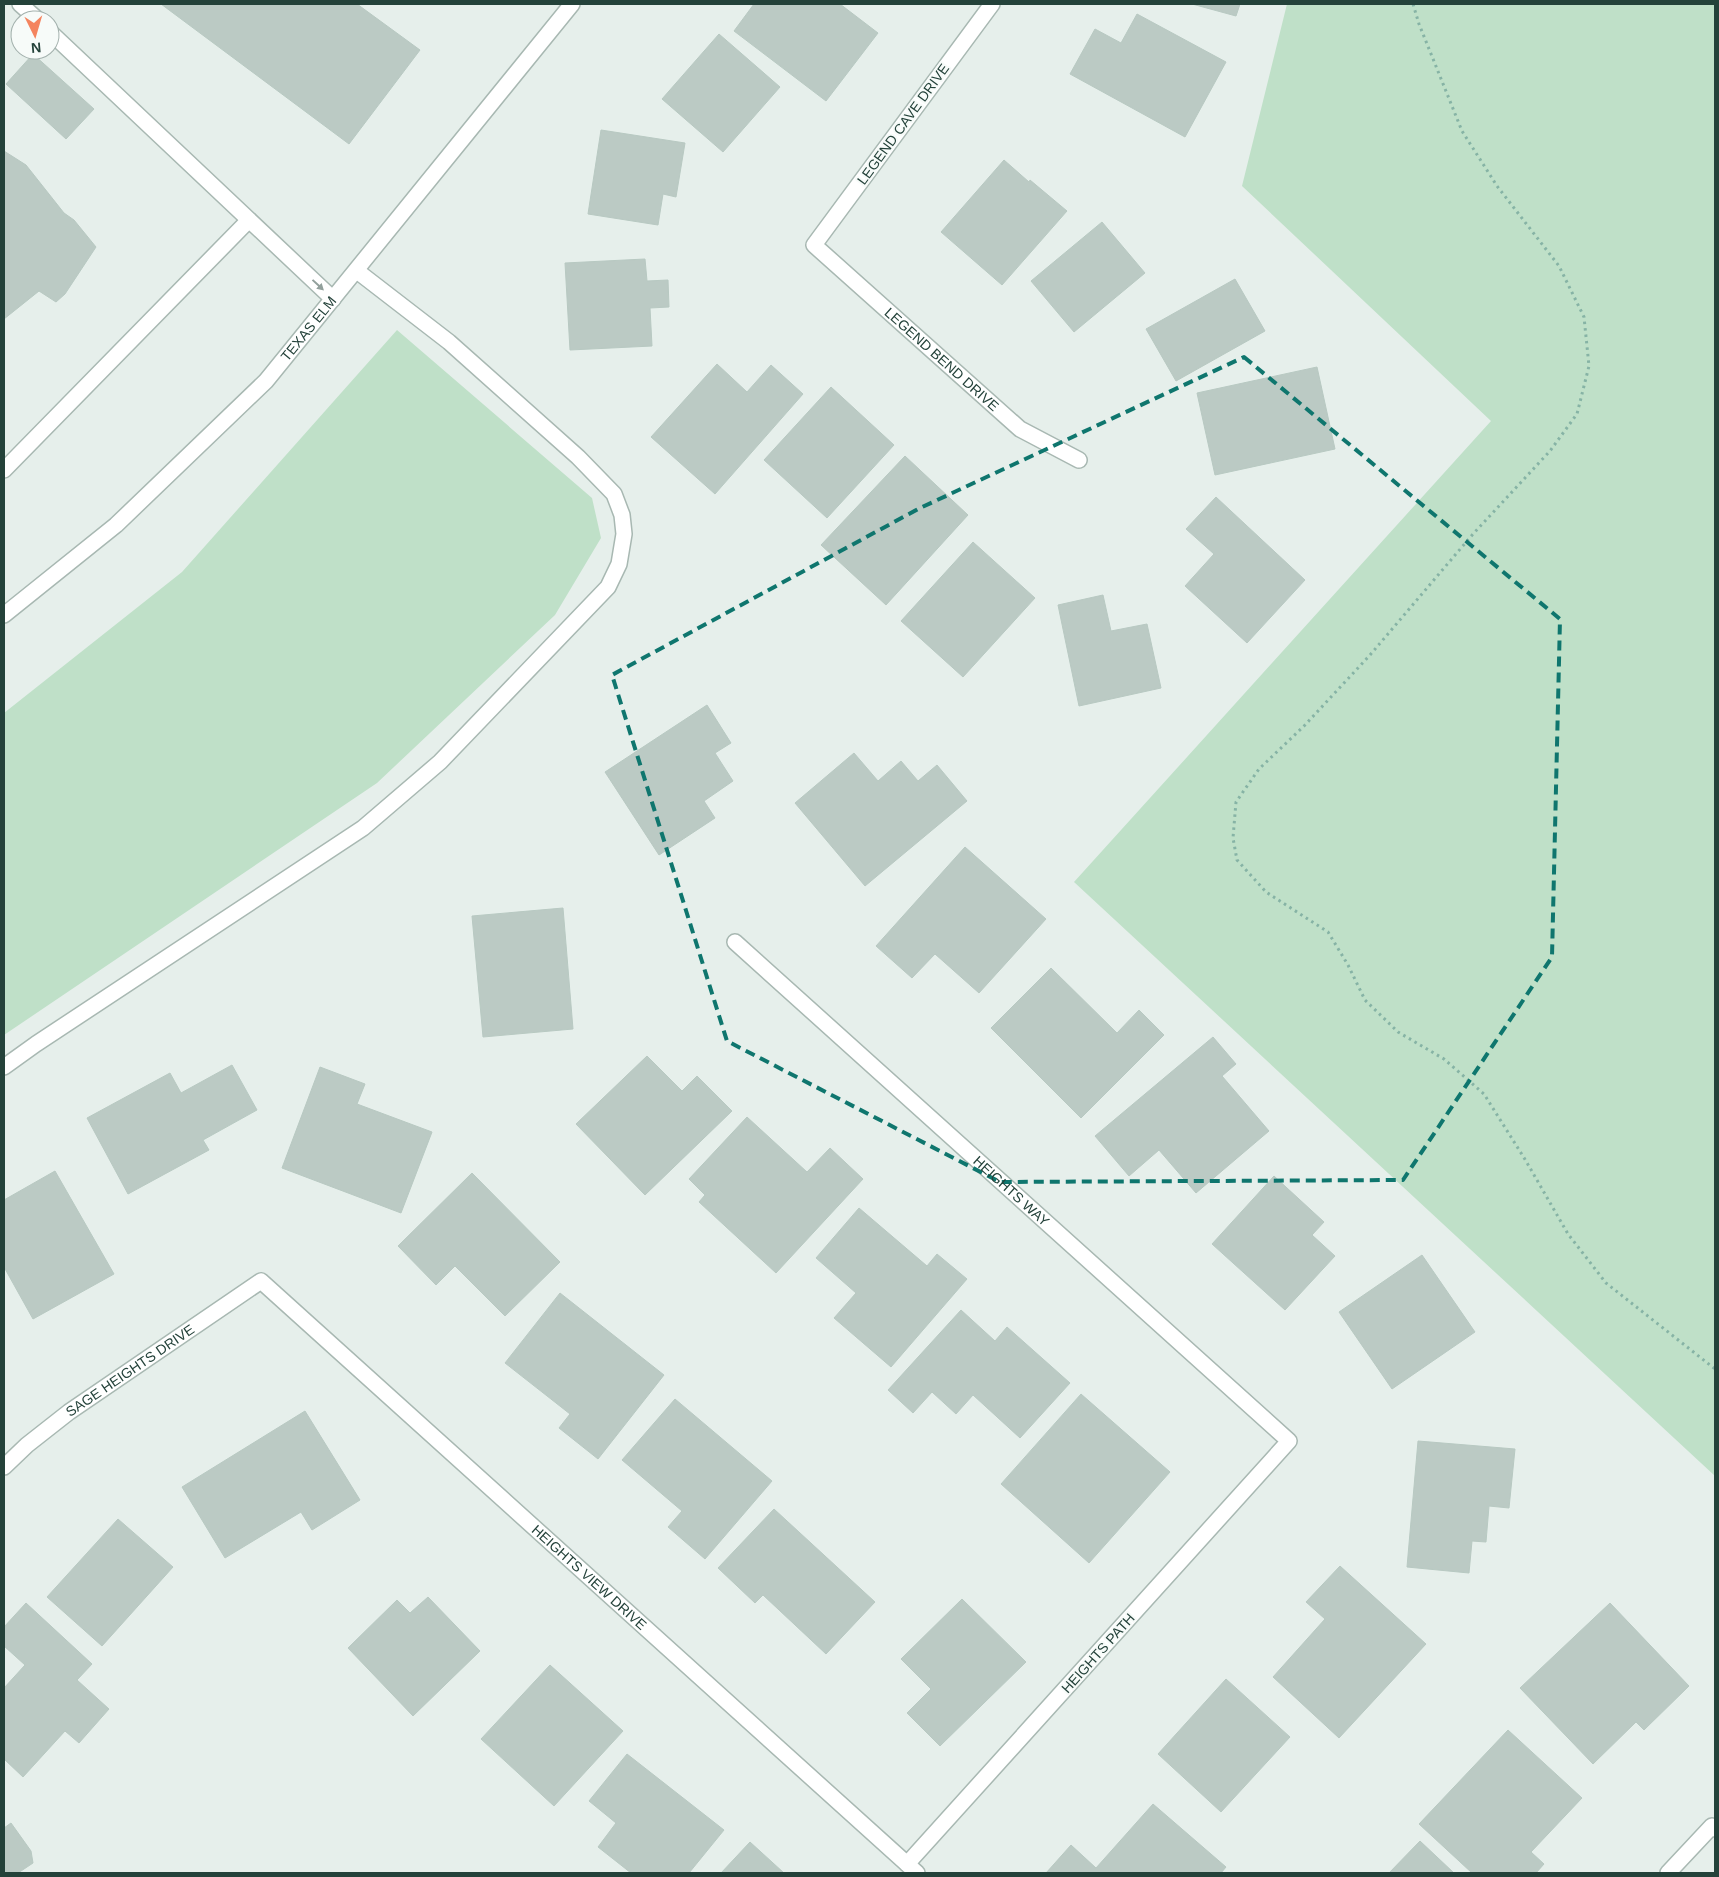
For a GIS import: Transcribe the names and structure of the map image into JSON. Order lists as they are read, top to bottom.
{
  "streets": {
    "street": [
      "LEGEND CAVE DRIVE",
      "TEXAS ELM",
      "LEGEND BEND DRIVE",
      "HEIGHTS WAY",
      "SAGE HEIGHTS DRIVE",
      "HEIGHTS VIEW DRIVE",
      "HEIGHTS PATH"
    ]
  },
  "crossings": [
    ["LEGEND CAVE DRIVE", "LEGEND BEND DRIVE"],
    ["HEIGHTS WAY", "HEIGHTS PATH"],
    ["SAGE HEIGHTS DRIVE", "HEIGHTS VIEW DRIVE"],
    ["HEIGHTS VIEW DRIVE", "HEIGHTS PATH"]
  ],
  "north": "bottom"
}
